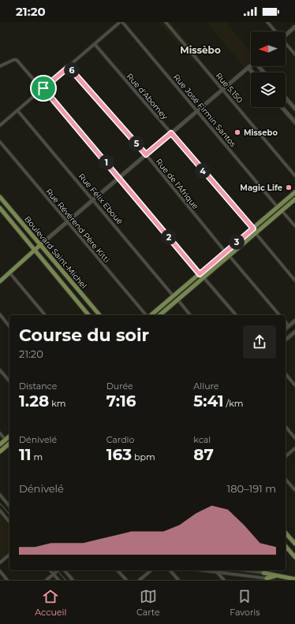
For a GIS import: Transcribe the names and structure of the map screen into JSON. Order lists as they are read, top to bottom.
{
  "streets": {
    "main road": ["Boulevard Saint-Michel"],
    "street": [
      "Rue 5.150",
      "Rue d'Abomey",
      "Rue José Firmin Santos",
      "Rue de l'Afrique",
      "Rue Félix Eboué",
      "Rue Révérend Père Kitti"
    ]
  },
  "districts": ["Missèbo"],
  "places": ["Missebo", "Magic Life"],
  "north": "left",
  "page": {
    "status": "21:20",
    "pins": [
      "6",
      "5",
      "1",
      "4",
      "2",
      "3"
    ],
    "heading": ["Course du soir", "21:20"],
    "stats": [
      ["Distance", "1.28 km"],
      ["Durée", "7:16"],
      ["Allure", "5:41 /km"],
      ["Dénivelé", "11 m"],
      ["Cardio", "163 bpm"],
      ["kcal", "87"]
    ],
    "chart": ["Dénivelé", "180–191 m"],
    "tabs": ["Accueil", "Carte", "Favoris"]
  }
}
